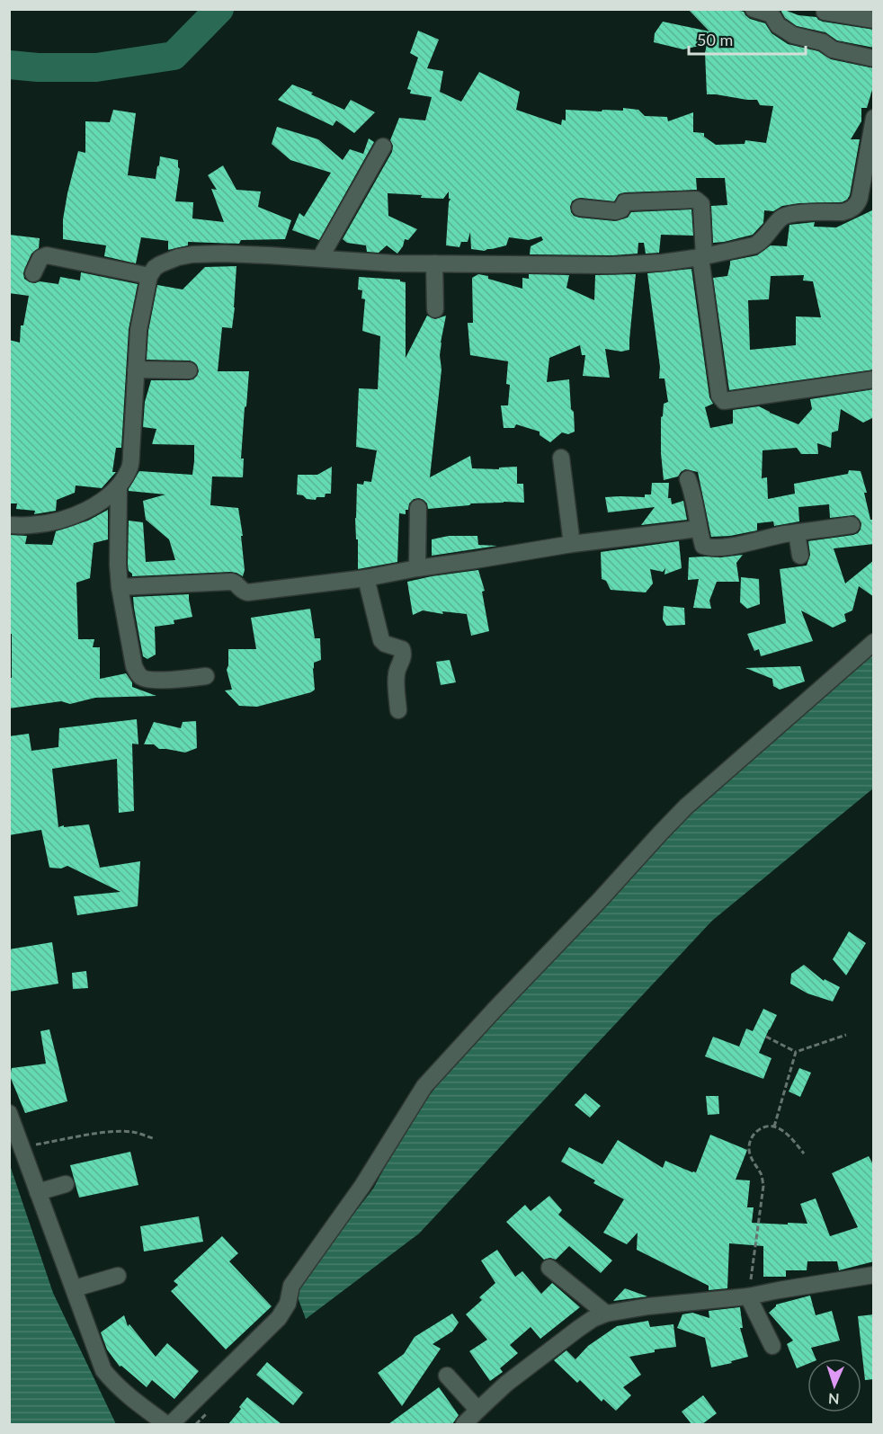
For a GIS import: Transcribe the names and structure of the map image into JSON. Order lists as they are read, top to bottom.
{
  "scale_bar": "50 m",
  "north": "bottom"
}
